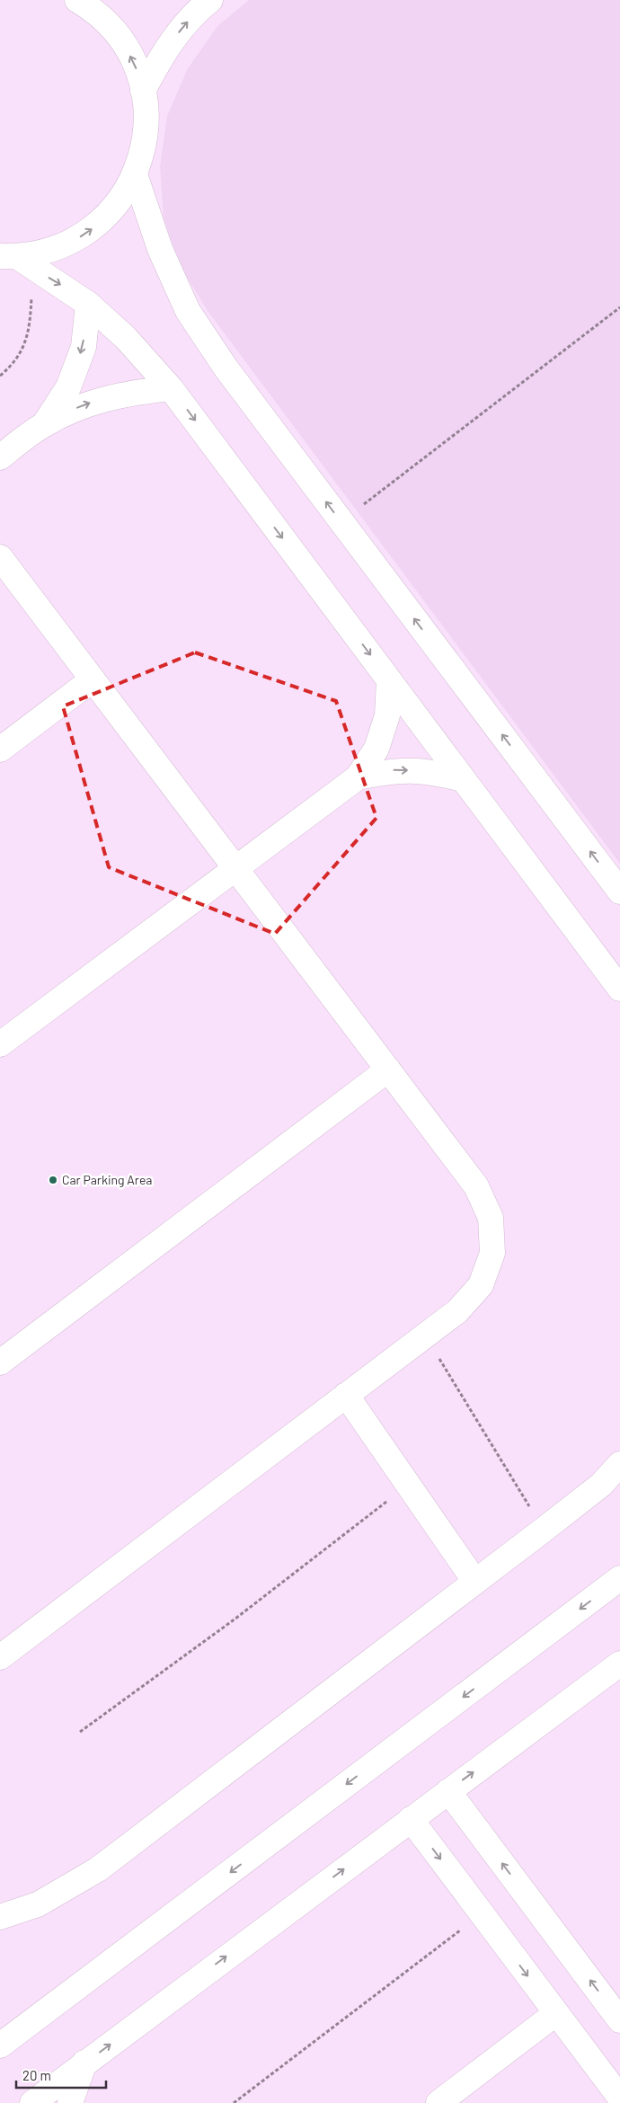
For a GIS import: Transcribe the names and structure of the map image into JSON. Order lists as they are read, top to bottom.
{
  "places": ["Car Parking Area"],
  "scale_bar": "20 m"
}
